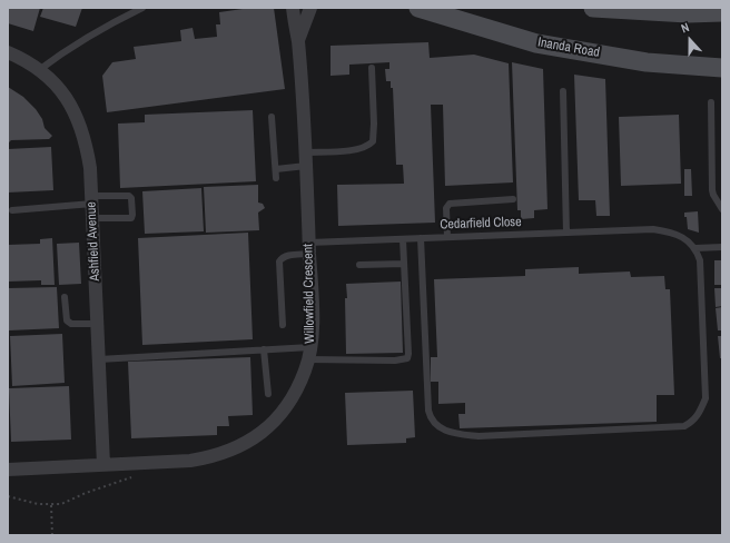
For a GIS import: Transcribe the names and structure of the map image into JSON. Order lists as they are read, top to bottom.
{
  "streets": {
    "main road": ["Inanda Road"],
    "street": ["Ashfield Avenue", "Willowfield Crescent"],
    "lane": ["Cedarfield Close"]
  },
  "crossings": [
    ["Cedarfield Close", "Willowfield Crescent"],
    ["Ashfield Avenue", "Willowfield Crescent"]
  ],
  "north": "top"
}
